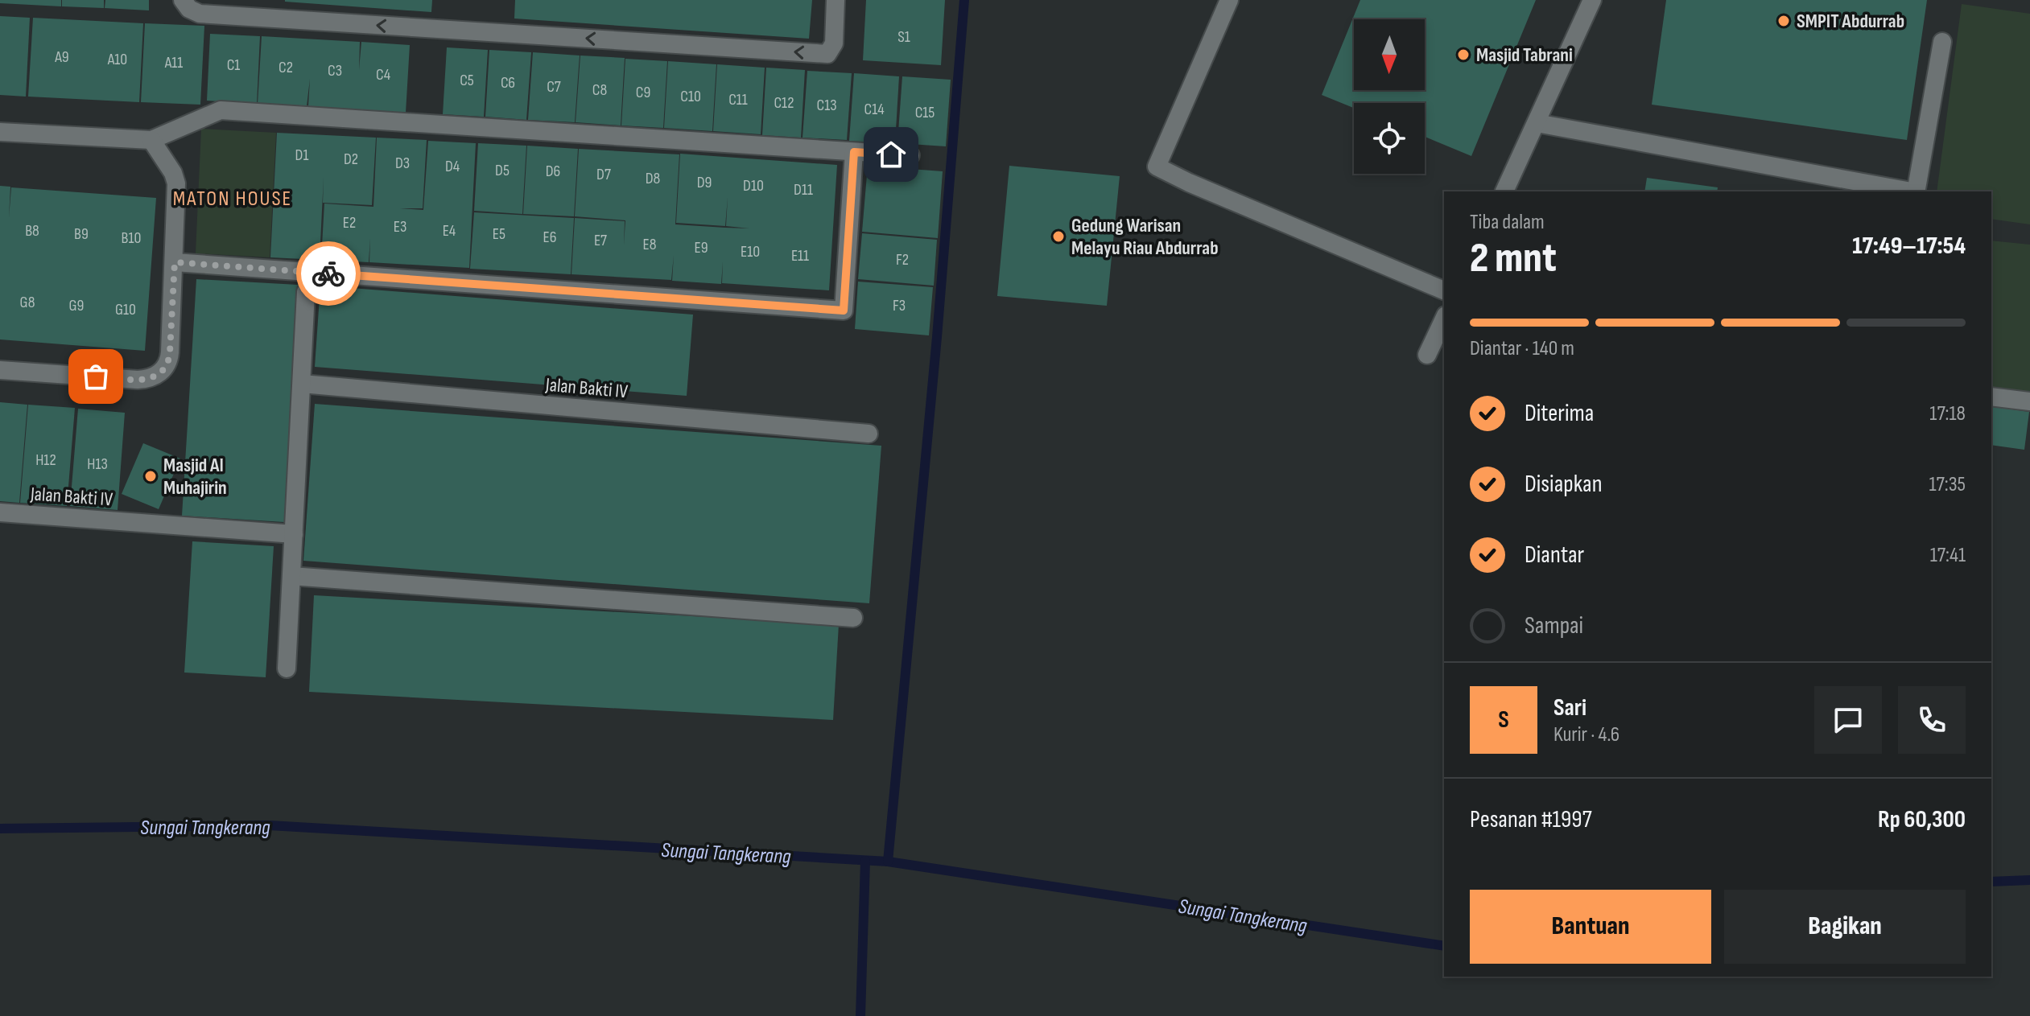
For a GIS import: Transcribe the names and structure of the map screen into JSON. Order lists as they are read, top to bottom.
{
  "streets": {
    "street": ["Jalan Bakti IV"]
  },
  "districts": ["MATON HOUSE"],
  "water": ["Sungai Tangkerang"],
  "places": [
    "SMPIT Abdurrab",
    "Masjid Tabrani",
    "Gedung Warisan Melayu Riau Abdurrab",
    "Masjid Al Muhajirin"
  ],
  "house_numbers": [
    "S1",
    "A9",
    "A10",
    "A11",
    "C1",
    "C2",
    "C3",
    "C4",
    "C5",
    "C6",
    "C7",
    "C8",
    "C9",
    "C10",
    "C11",
    "C12",
    "C13",
    "C14",
    "C15",
    "D1",
    "D2",
    "D3",
    "D4",
    "D5",
    "D6",
    "D7",
    "D8",
    "D9",
    "D10",
    "D11",
    "E2",
    "E3",
    "B8",
    "E4",
    "B9",
    "E5",
    "E6",
    "B10",
    "E7",
    "E8",
    "E9",
    "E10",
    "E11",
    "F2",
    "G8",
    "G9",
    "F3",
    "G10",
    "H12",
    "H13"
  ],
  "north": "bottom",
  "page": {
    "heading": ["2 mnt", "Tiba dalam", "17:49–17:54"],
    "panel": [
      "Sari",
      "Kurir · 4.6",
      "Pesanan #1997",
      "Rp 60,300"
    ],
    "bar": "Diantar · 140 m",
    "list": [
      ["Diterima", "17:18"],
      ["Disiapkan", "17:35"],
      ["Diantar", "17:41"],
      "Sampai"
    ],
    "round": "S",
    "buttons": ["Bantuan", "Bagikan"]
  }
}
